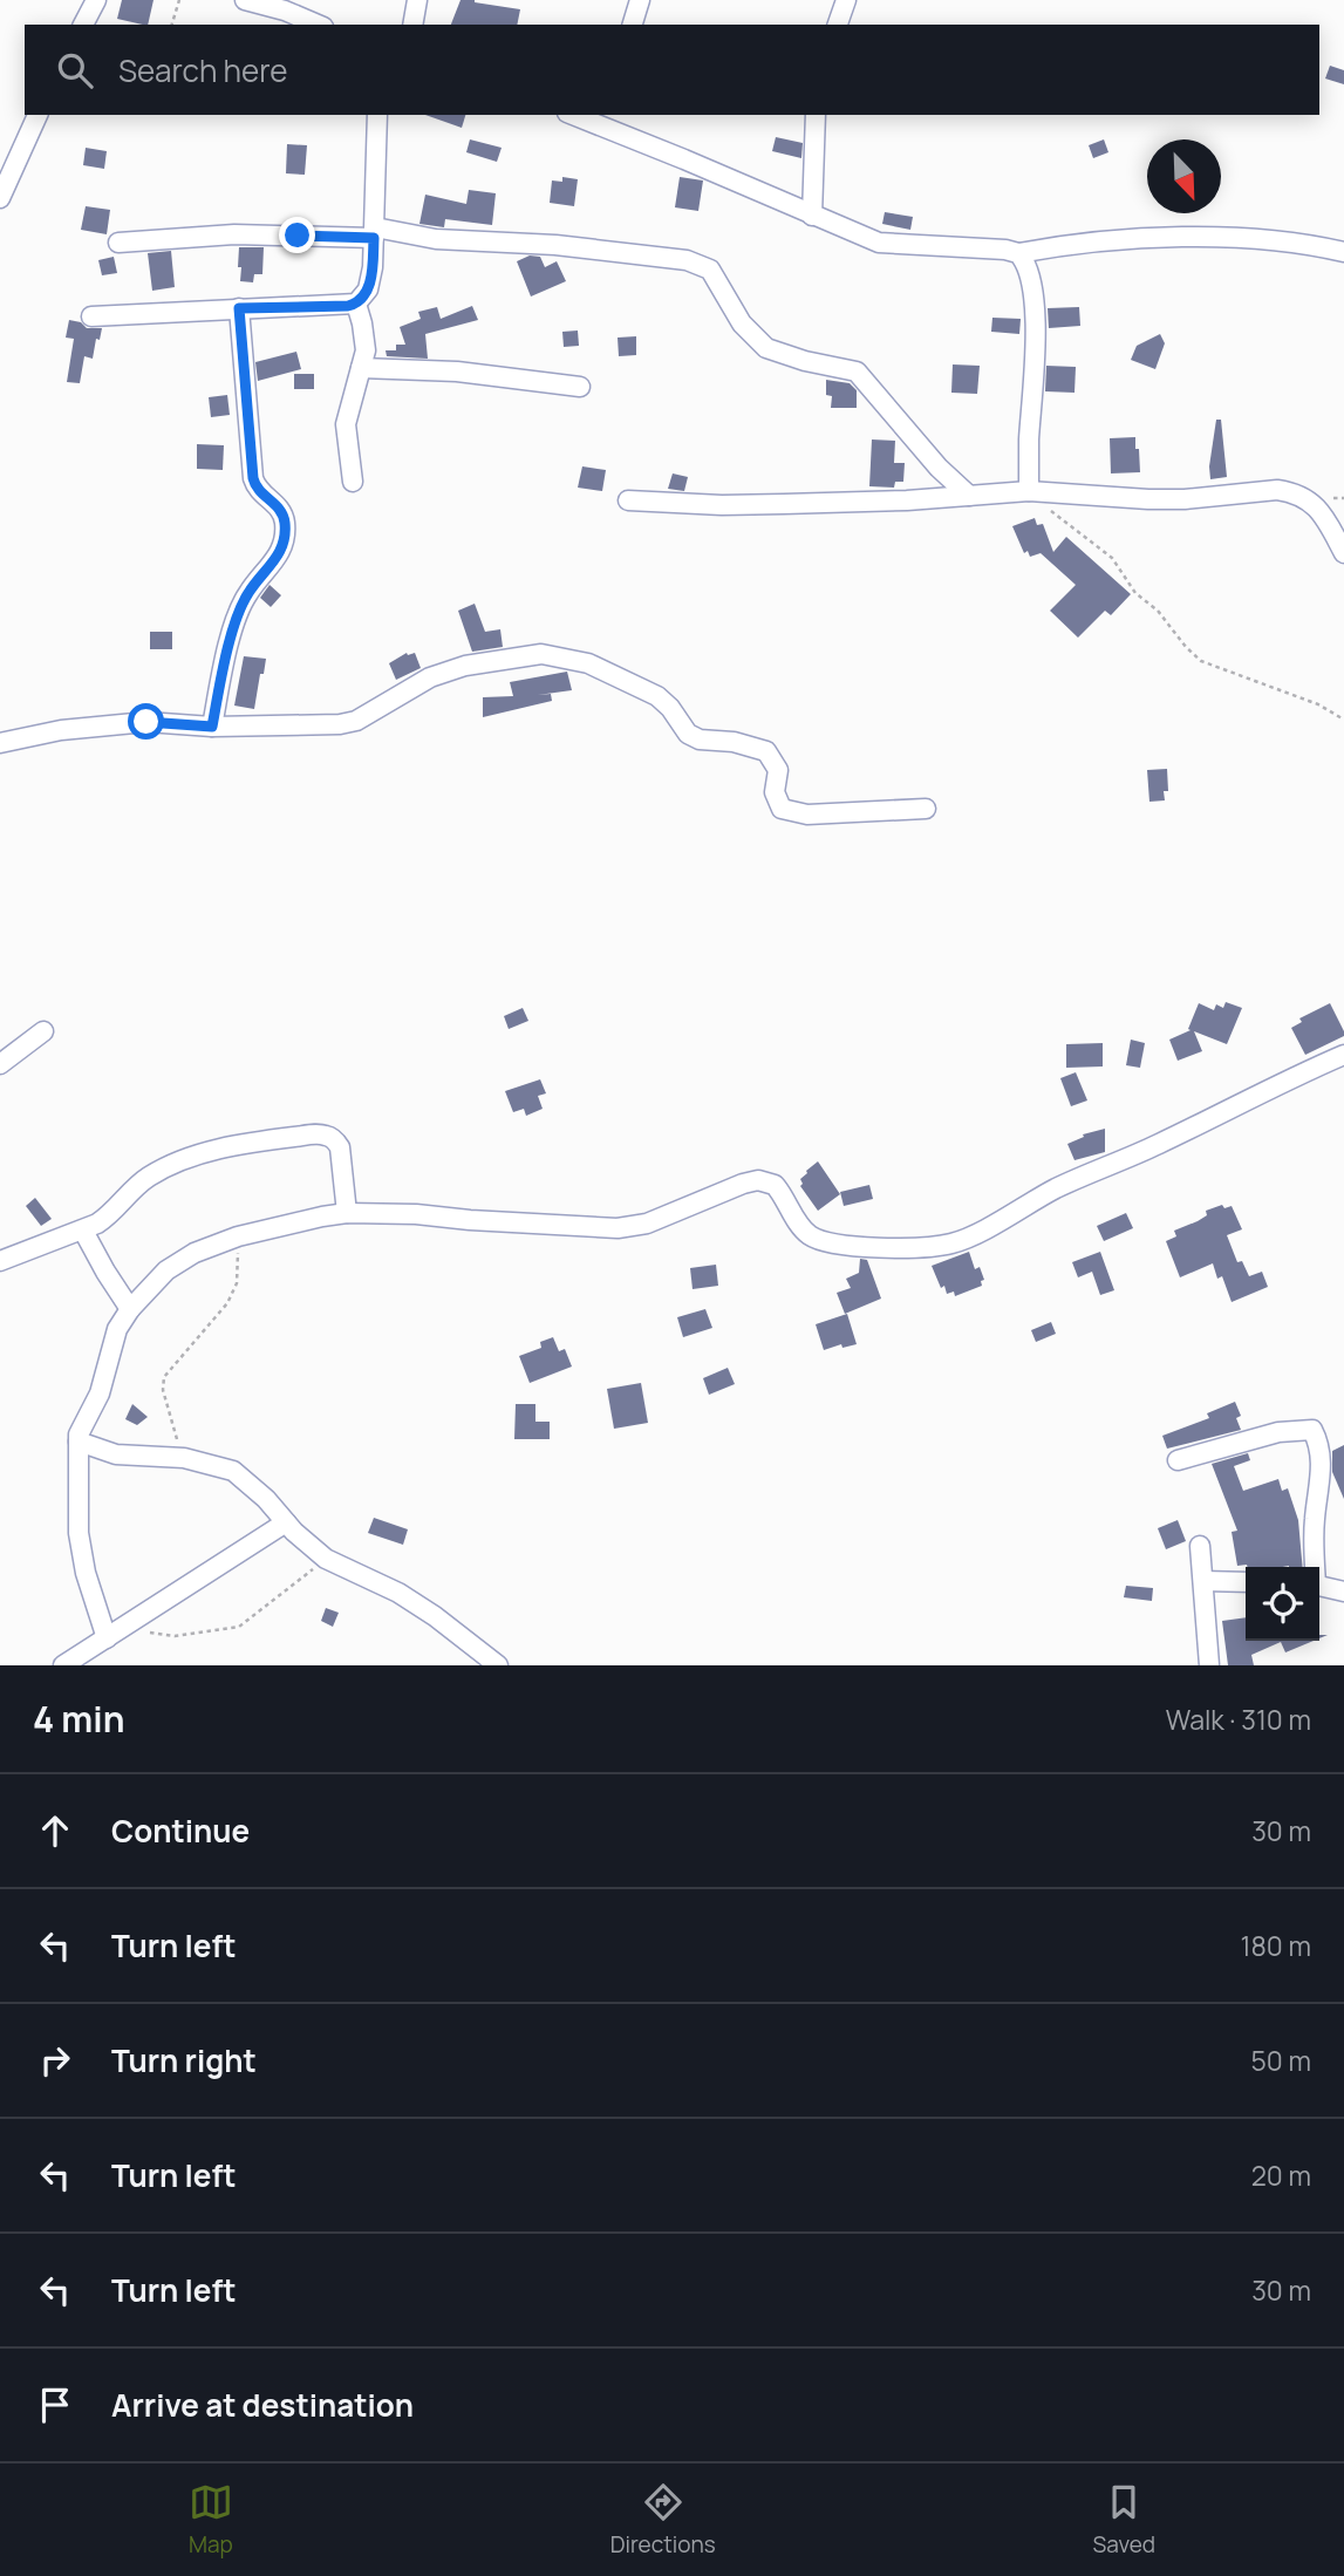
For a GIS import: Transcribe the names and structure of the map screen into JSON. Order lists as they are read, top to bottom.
{
  "north": "bottom right",
  "page": {
    "search": "Search here",
    "heading": ["4 min", "Walk · 310 m"],
    "list": [
      ["Continue", "30 m"],
      ["Turn left", "180 m"],
      ["Turn right", "50 m"],
      ["Turn left", "20 m"],
      ["Turn left", "30 m"],
      "Arrive at destination"
    ],
    "nav": ["Map", "Directions", "Saved"]
  }
}
